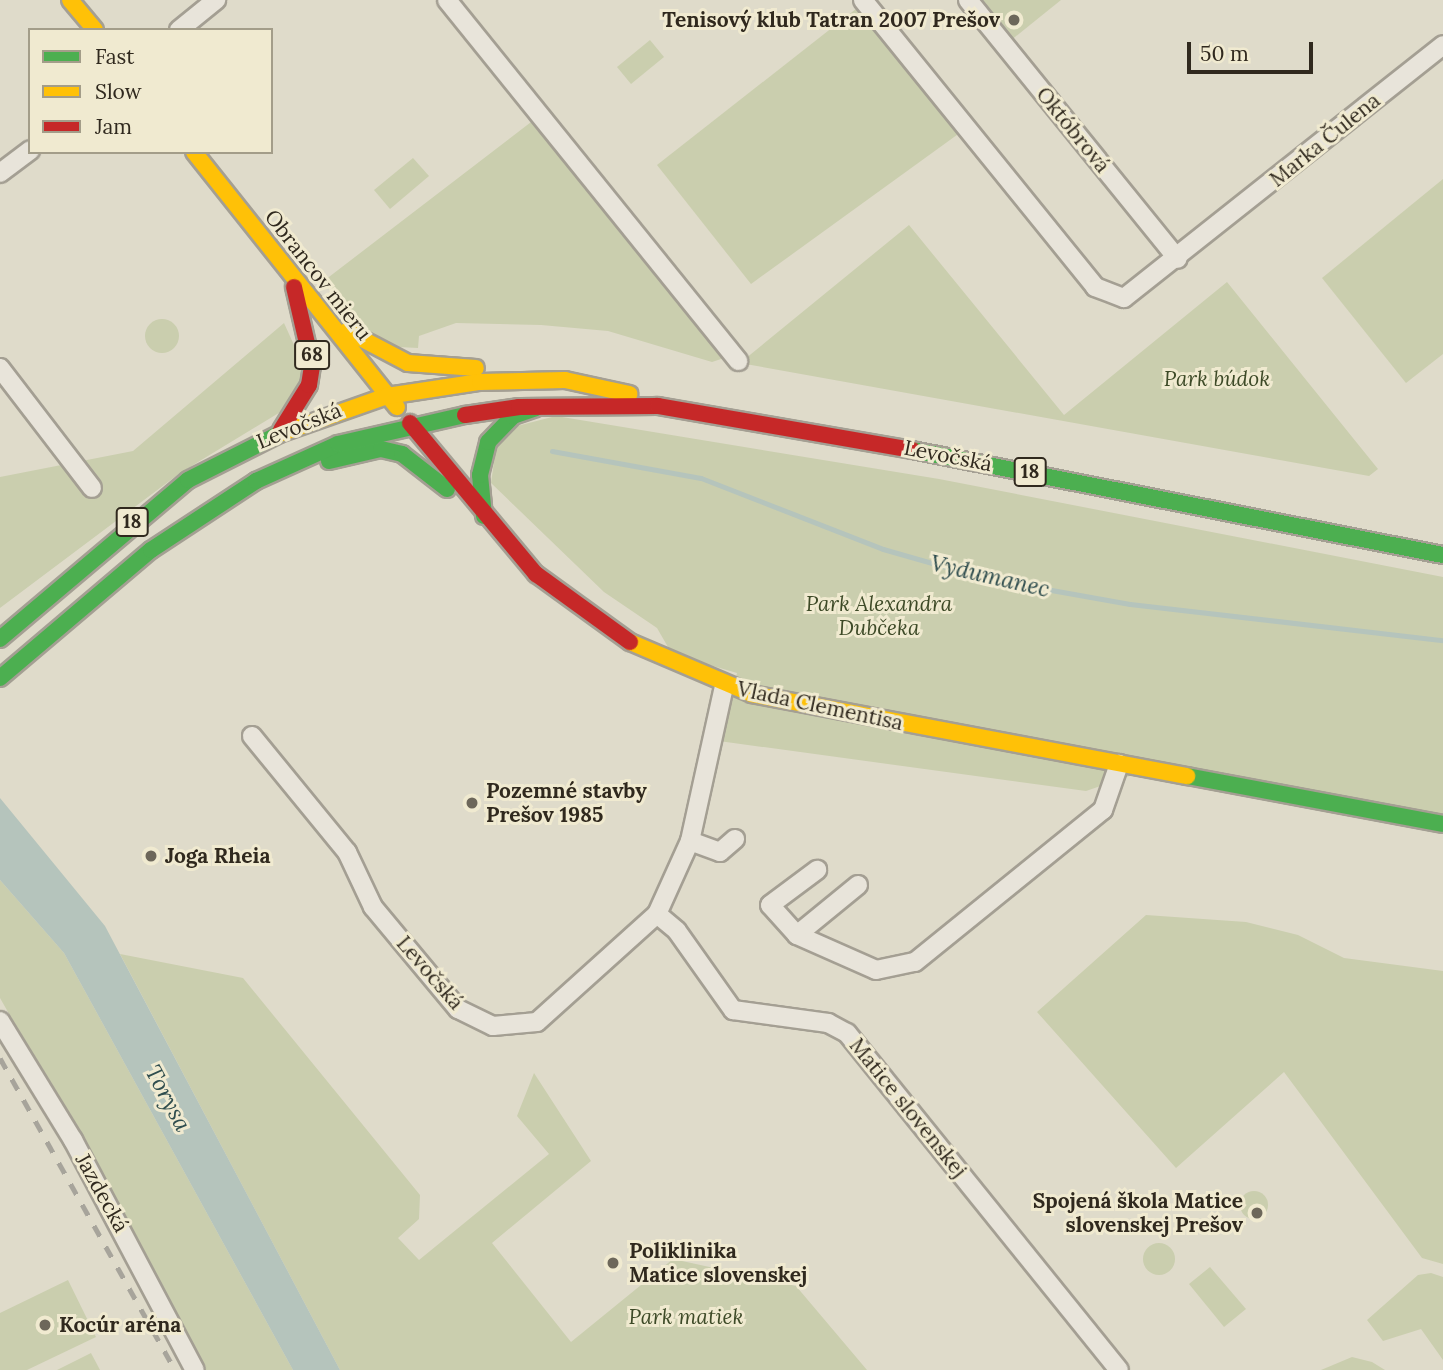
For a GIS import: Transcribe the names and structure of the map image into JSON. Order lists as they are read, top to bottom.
{
  "streets": {
    "main road": [
      "Obrancov mieru",
      "68",
      "Levočská",
      "18",
      "Vlada Clementisa"
    ],
    "street": [
      "Októbrová",
      "Marka Čulena",
      "Matice slovenskej",
      "Jazdecká"
    ]
  },
  "crossings": [
    ["Októbrová", "Marka Čulena"],
    ["Obrancov mieru", "68"],
    ["Obrancov mieru", "Levočská"],
    ["Obrancov mieru", "Vlada Clementisa"],
    ["68", "Levočská"],
    ["Levočská", "Vlada Clementisa"],
    ["Levočská", "Matice slovenskej"]
  ],
  "water": ["Vydumanec", "Torysa"],
  "parks": ["Park búdok", "Park Alexandra Dubčeka", "Park matiek"],
  "places": [
    "Tenisový klub Tatran 2007 Prešov",
    "Pozemné stavby Prešov 1985",
    "Joga Rheia",
    "Spojená škola Matice slovenskej Prešov",
    "Poliklinika Matice slovenskej",
    "Kocúr aréna"
  ],
  "legend": ["Fast", "Slow", "Jam"],
  "scale_bar": "50 m"
}
